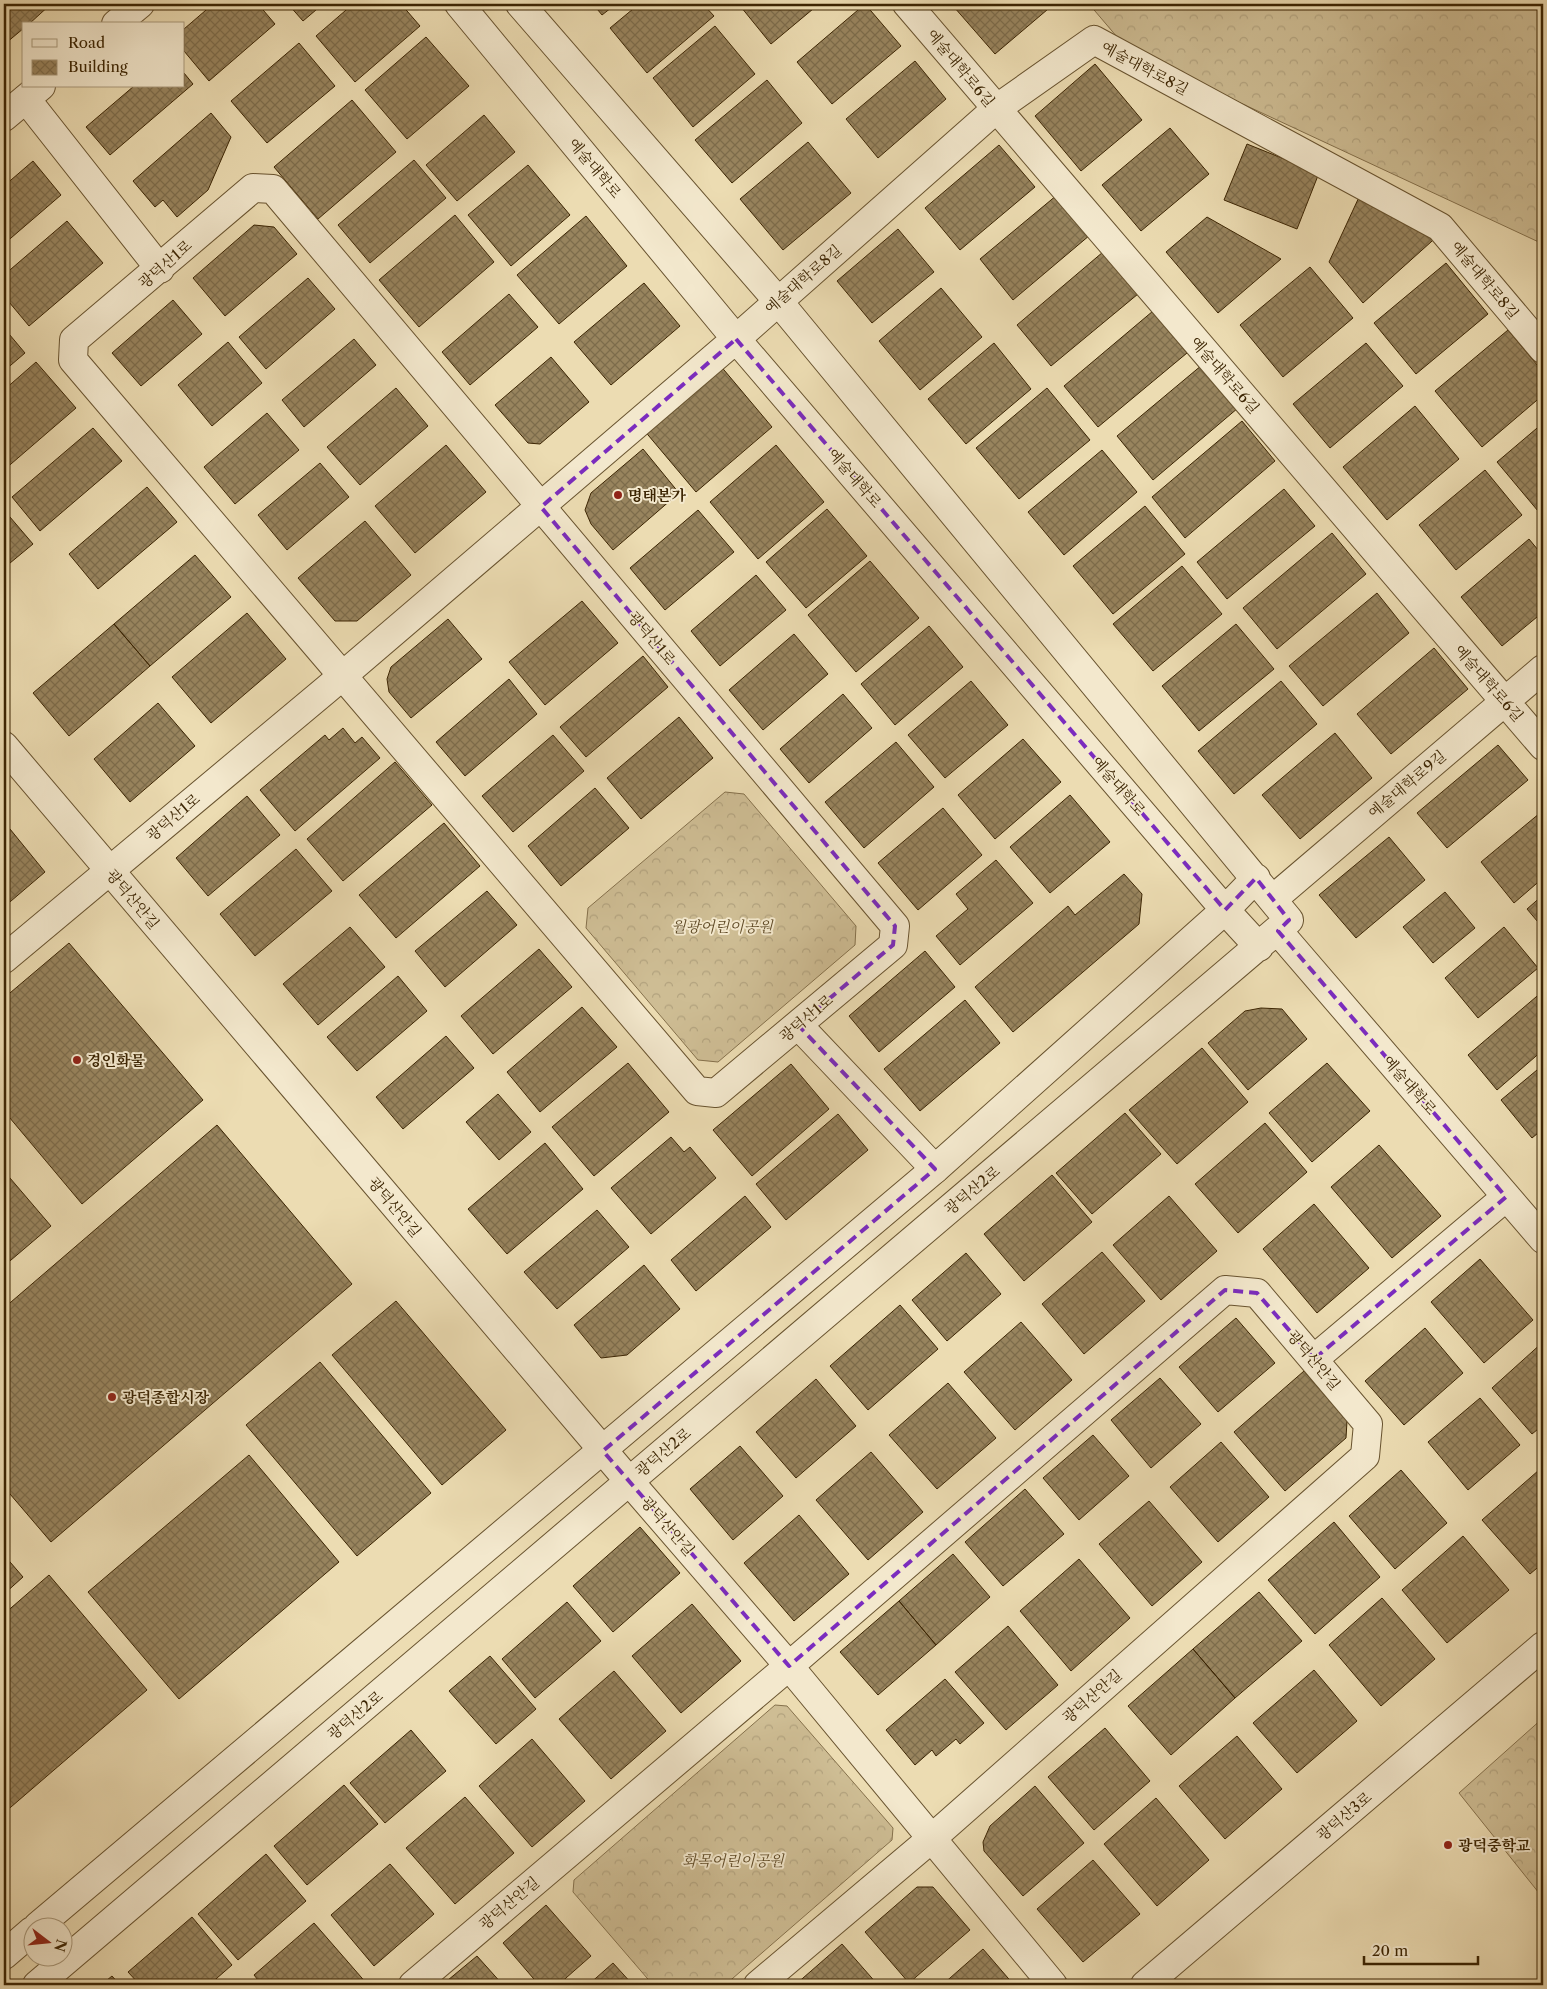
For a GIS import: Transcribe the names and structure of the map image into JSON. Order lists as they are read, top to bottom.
{
  "streets": {
    "street": [
      "예술대학로6길",
      "예술대학로8길",
      "예술대학로",
      "광덕산1로",
      "예술대학로9길",
      "광덕산안길",
      "광덕산2로",
      "광덕산3로"
    ]
  },
  "crossings": [
    ["예술대학로6길", "예술대학로8길"],
    ["예술대학로6길", "예술대학로9길"],
    ["예술대학로8길", "예술대학로"],
    ["예술대학로8길", "광덕산1로"],
    ["예술대학로", "광덕산1로"],
    ["예술대학로", "예술대학로9길"],
    ["예술대학로", "광덕산2로"],
    ["광덕산1로", "광덕산안길"],
    ["광덕산안길", "광덕산2로"]
  ],
  "parks": ["월광어린이공원", "화목어린이공원"],
  "places": [
    "명태본가",
    "경인화물",
    "광덕종합시장",
    "광덕중학교"
  ],
  "legend": ["Road", "Building"],
  "scale_bar": "20 m",
  "north": "right"
}
